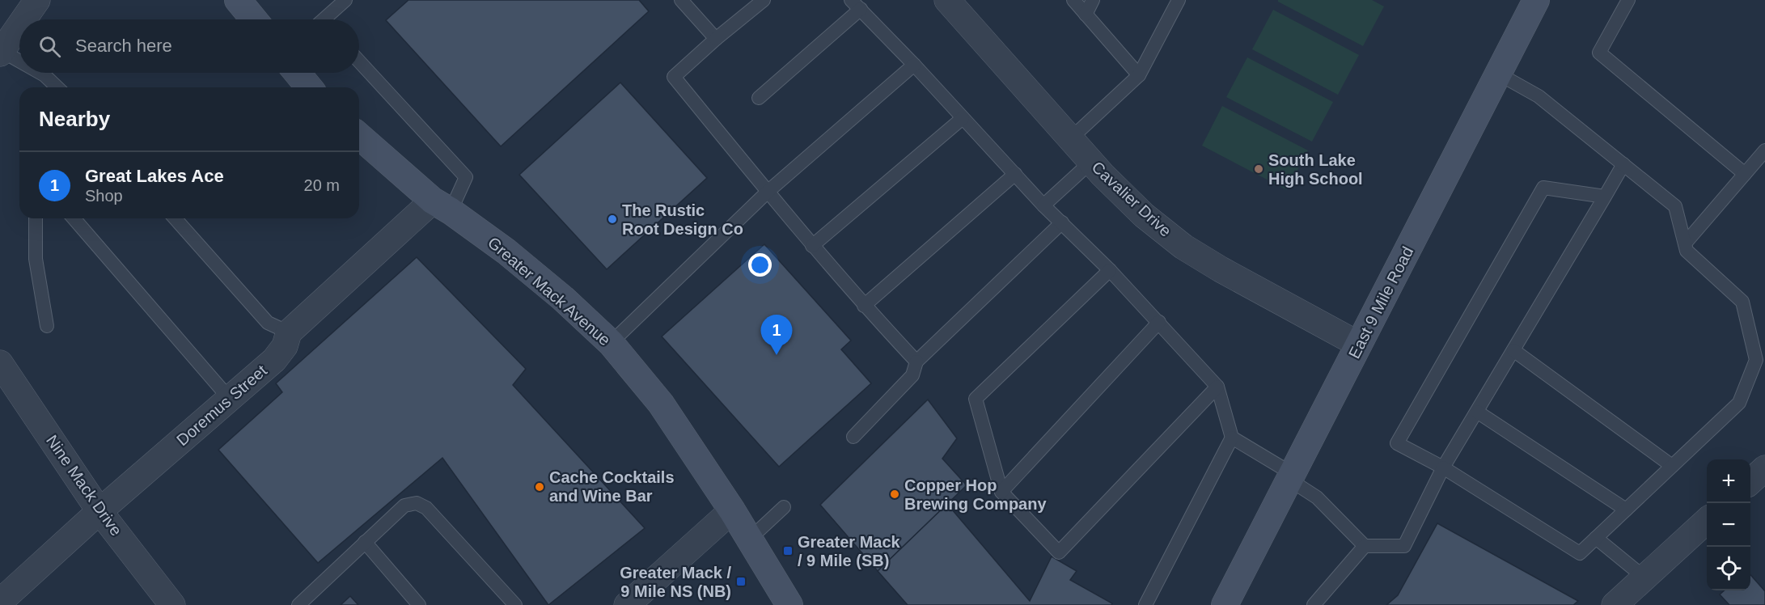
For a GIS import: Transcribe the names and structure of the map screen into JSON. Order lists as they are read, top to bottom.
{
  "streets": {
    "street": [
      "Cavalier Drive",
      "Greater Mack Avenue",
      "East 9 Mile Road",
      "Doremus Street",
      "Nine Mack Drive"
    ]
  },
  "crossings": [
    ["Cavalier Drive", "East 9 Mile Road"],
    ["Greater Mack Avenue", "Doremus Street"],
    ["Doremus Street", "Nine Mack Drive"]
  ],
  "places": {
    "other": [
      "South Lake High School",
      "The Rustic Root Design Co",
      "Cache Cocktails and Wine Bar",
      "Copper Hop Brewing Company"
    ],
    "transit": ["Greater Mack / 9 Mile (SB)", "Greater Mack / 9 Mile NS (NB)"]
  },
  "page": {
    "search": "Search here",
    "heading": "Nearby",
    "list": [
      {
        "mark": "1",
        "name": "Great Lakes Ace",
        "note": "Shop",
        "value": "20 m"
      }
    ],
    "pins": "1",
    "map_buttons": ["+", "−"]
  }
}
